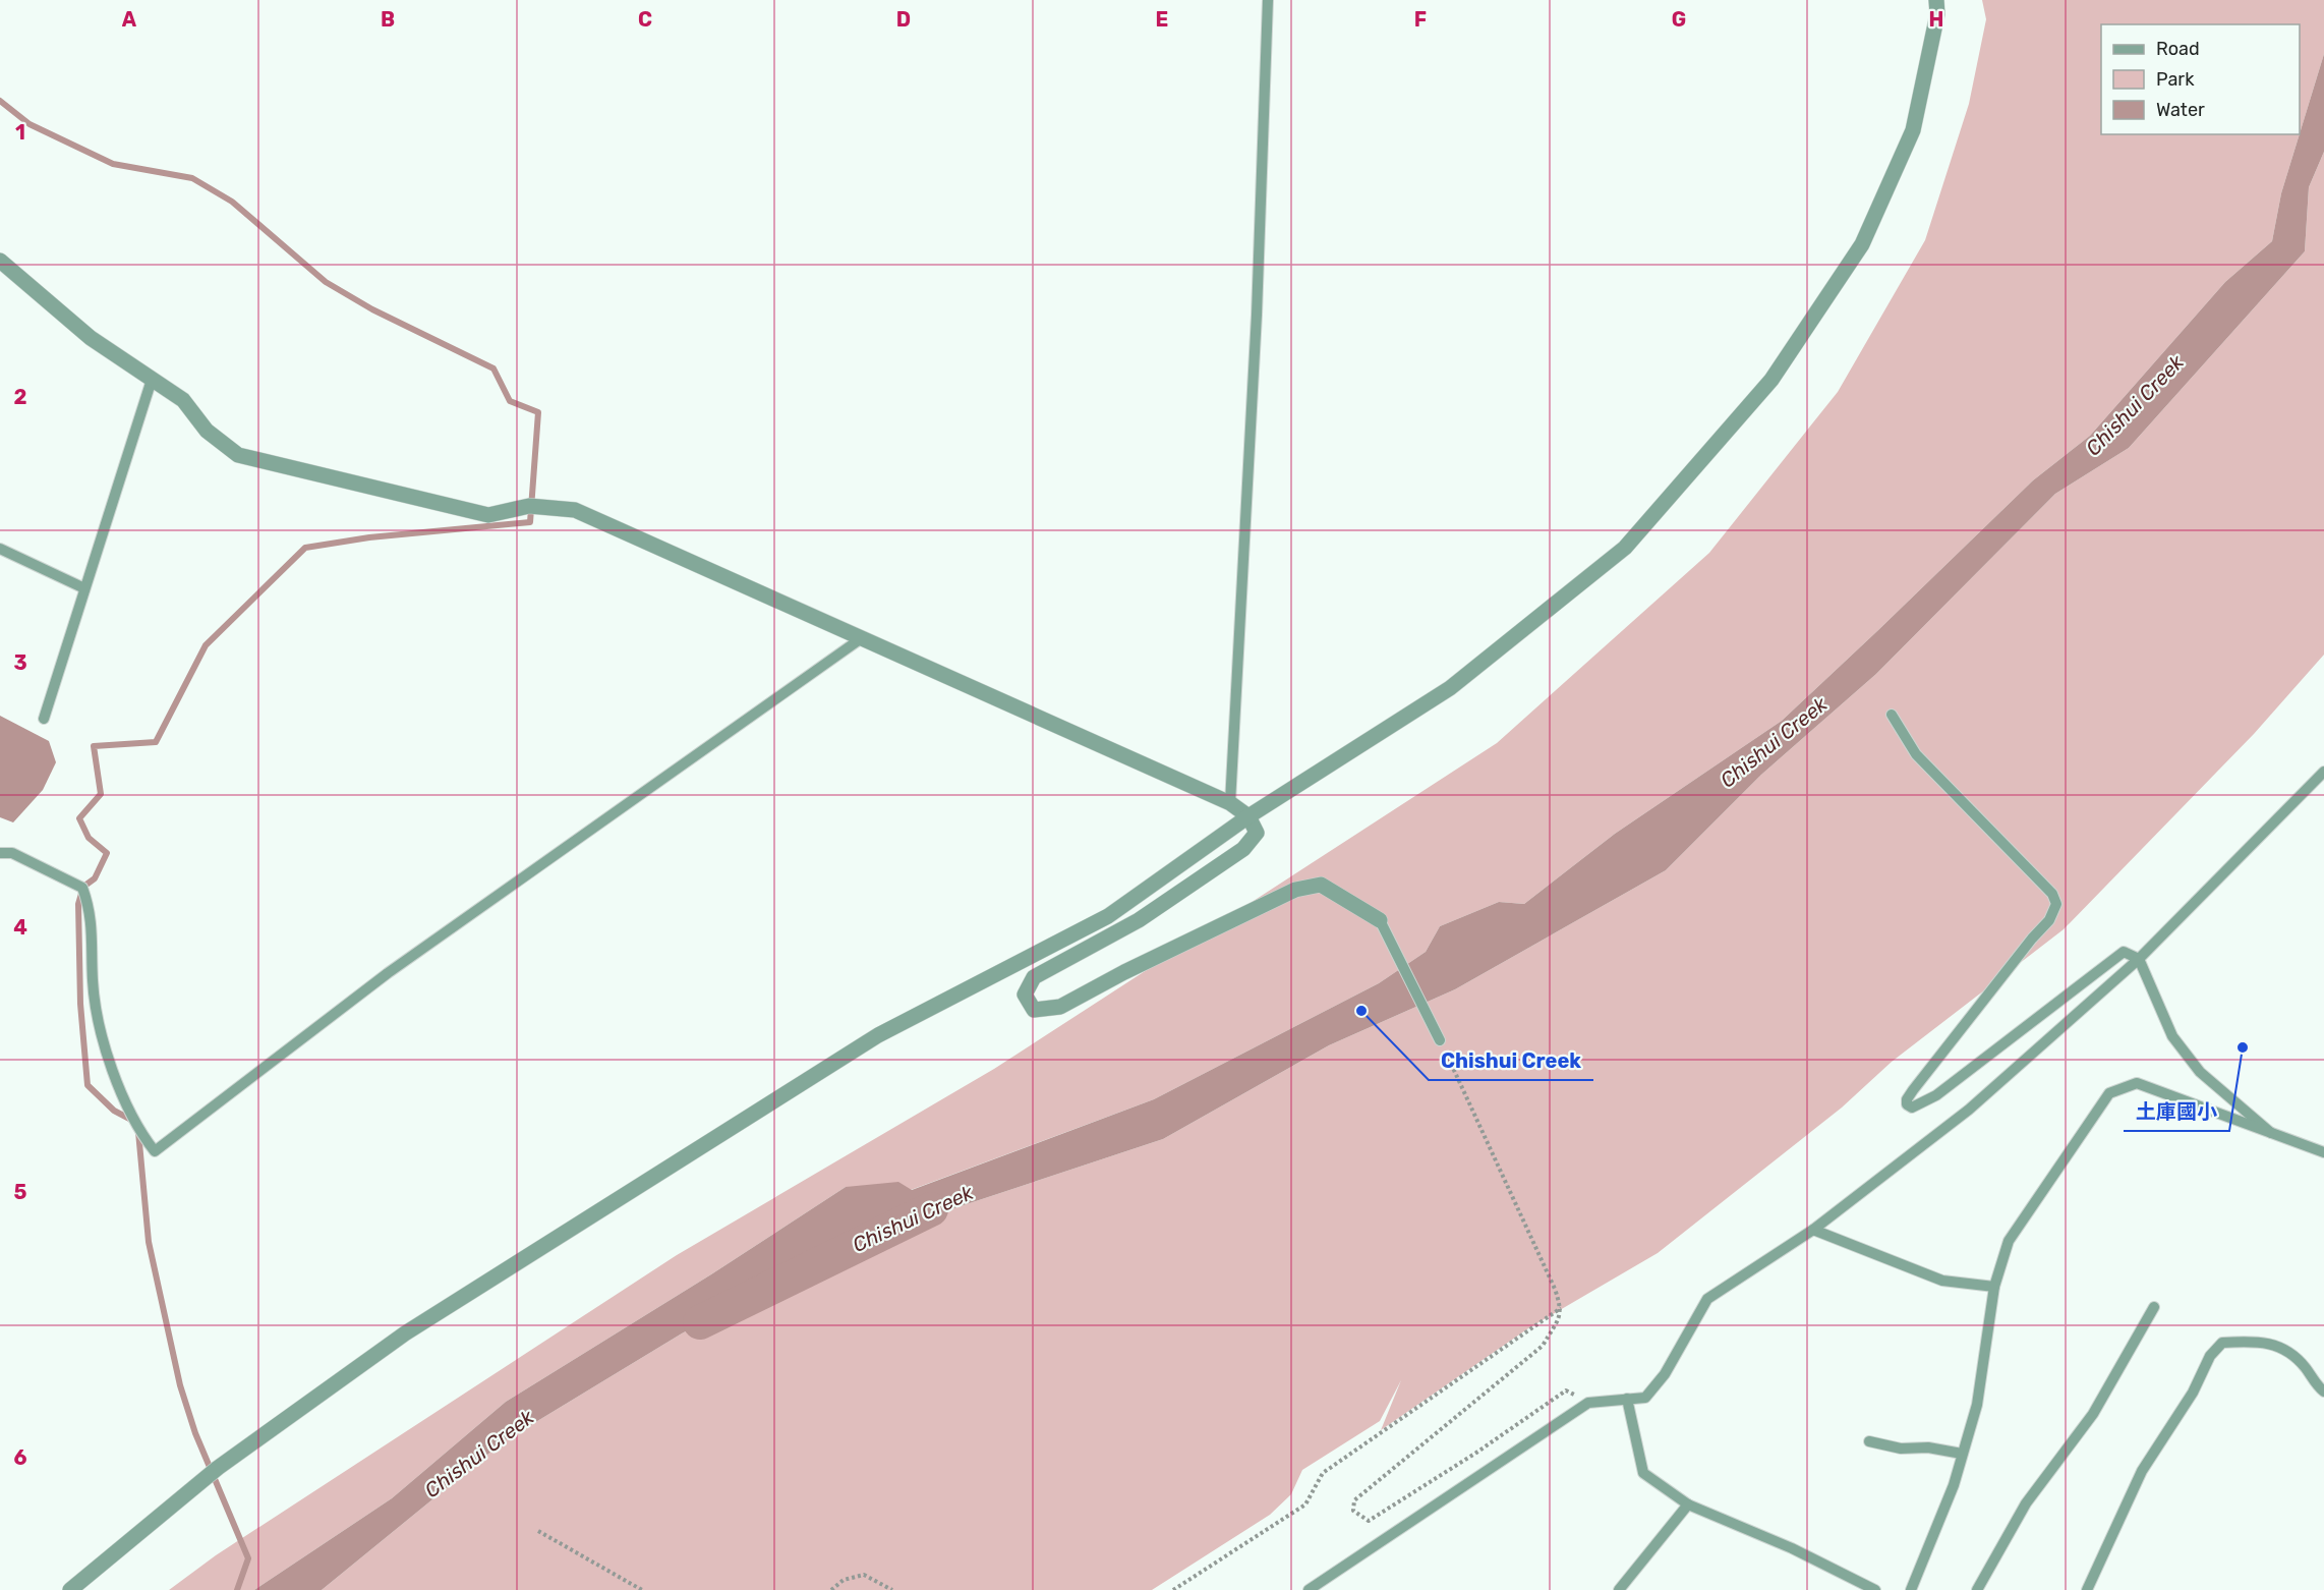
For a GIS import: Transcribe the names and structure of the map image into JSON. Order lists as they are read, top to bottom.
{
  "water": ["Chishui Creek"],
  "places": ["Chishui Creek", "土庫國小"],
  "legend": ["Road", "Park", "Water"],
  "grid": {
    "columns": [
      "A",
      "B",
      "C",
      "D",
      "E",
      "F",
      "G",
      "H"
    ],
    "rows": [
      "1",
      "2",
      "3",
      "4",
      "5",
      "6"
    ]
  }
}
